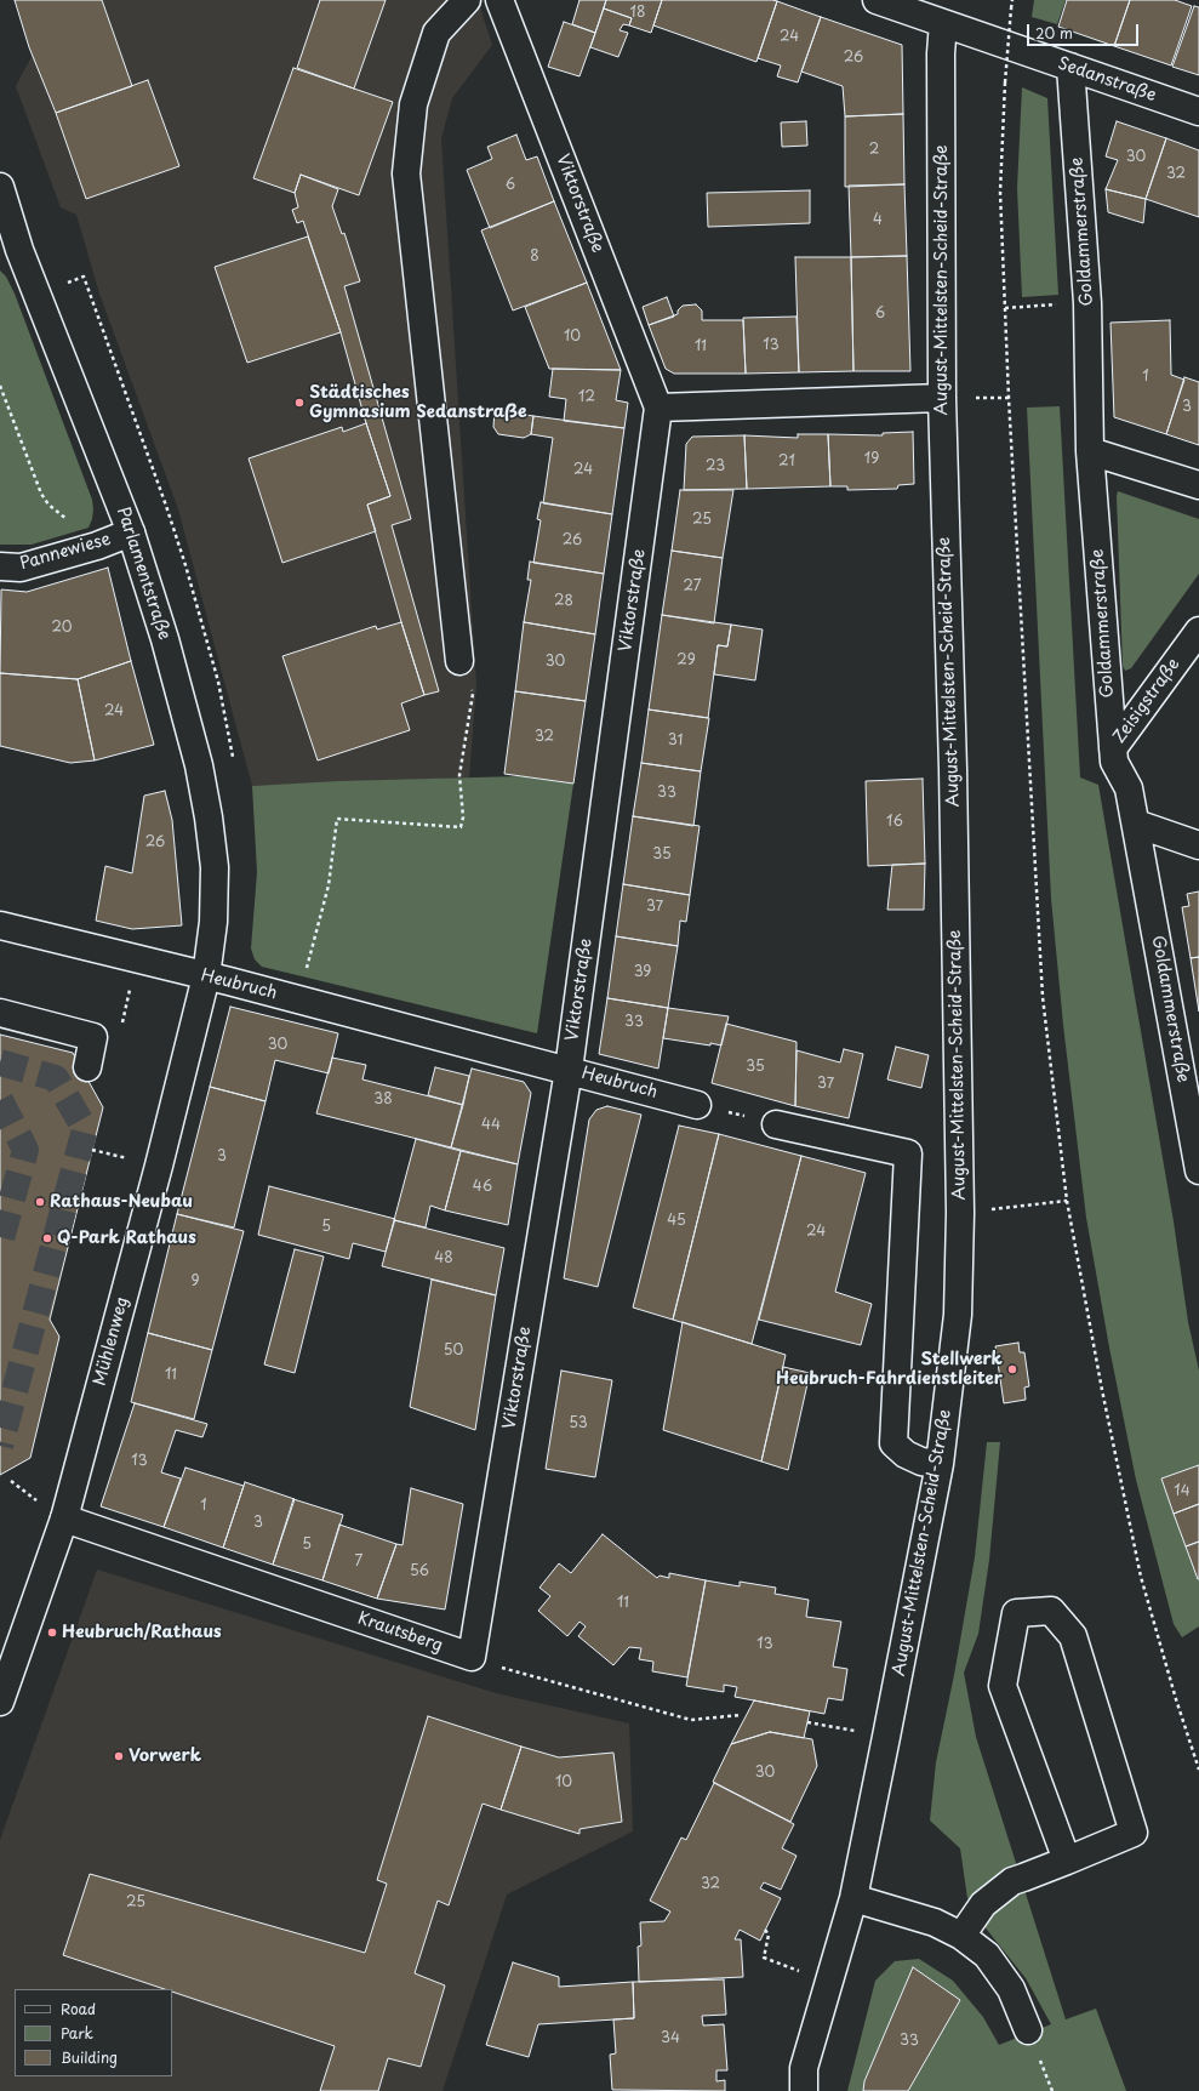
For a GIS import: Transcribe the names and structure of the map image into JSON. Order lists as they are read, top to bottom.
{
  "streets": {
    "street": [
      "Sedanstraße",
      "Viktorstraße",
      "Goldammerstraße",
      "August-Mittelsten-Scheid-Straße",
      "Pannewiese",
      "Parlamentstraße",
      "Zeisigstraße",
      "Heubruch",
      "Mühlenweg",
      "Krautsberg"
    ]
  },
  "crossings": [
    ["Sedanstraße", "Goldammerstraße"],
    ["Sedanstraße", "August-Mittelsten-Scheid-Straße"],
    ["Viktorstraße", "Heubruch"],
    ["Viktorstraße", "Krautsberg"],
    ["Goldammerstraße", "Zeisigstraße"],
    ["Pannewiese", "Parlamentstraße"],
    ["Parlamentstraße", "Heubruch"],
    ["Parlamentstraße", "Mühlenweg"],
    ["Heubruch", "Mühlenweg"],
    ["Mühlenweg", "Krautsberg"]
  ],
  "places": [
    "Städtisches Gymnasium Sedanstraße",
    "Rathaus-Neubau",
    "Q-Park Rathaus",
    "Stellwerk Heubruch-Fahrdienstleiter",
    "Heubruch/Rathaus",
    "Vorwerk"
  ],
  "house_numbers": [
    "18",
    "24",
    "26",
    "2",
    "30",
    "32",
    "6",
    "4",
    "8",
    "6",
    "10",
    "13",
    "11",
    "1",
    "12",
    "3",
    "19",
    "21",
    "23",
    "24",
    "25",
    "26",
    "27",
    "28",
    "20",
    "29",
    "30",
    "24",
    "32",
    "31",
    "33",
    "16",
    "26",
    "35",
    "37",
    "39",
    "33",
    "30",
    "35",
    "37",
    "38",
    "44",
    "3",
    "46",
    "45",
    "5",
    "24",
    "48",
    "9",
    "50",
    "11",
    "53",
    "13",
    "14",
    "1",
    "3",
    "5",
    "7",
    "56",
    "11",
    "13",
    "30",
    "10",
    "32",
    "25",
    "34",
    "33"
  ],
  "legend": ["Road", "Park", "Building"],
  "scale_bar": "20 m"
}
